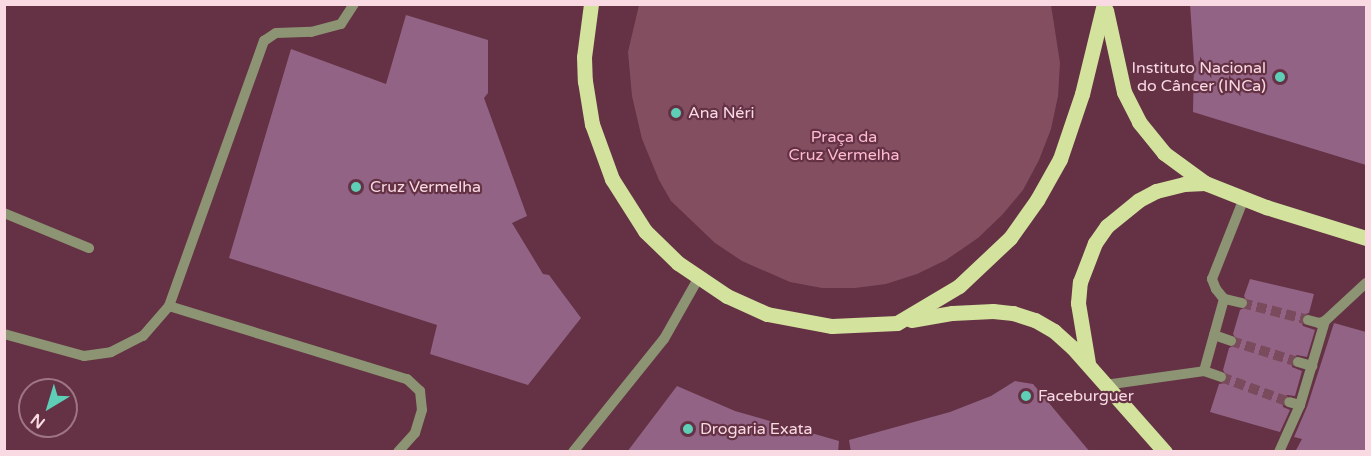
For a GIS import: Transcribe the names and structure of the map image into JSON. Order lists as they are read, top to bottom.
{
  "parks": ["Praça da Cruz Vermelha"],
  "places": [
    "Instituto Nacional do Câncer (INCa)",
    "Ana Néri",
    "Cruz Vermelha",
    "Faceburguer",
    "Drogaria Exata"
  ],
  "north": "bottom left"
}
